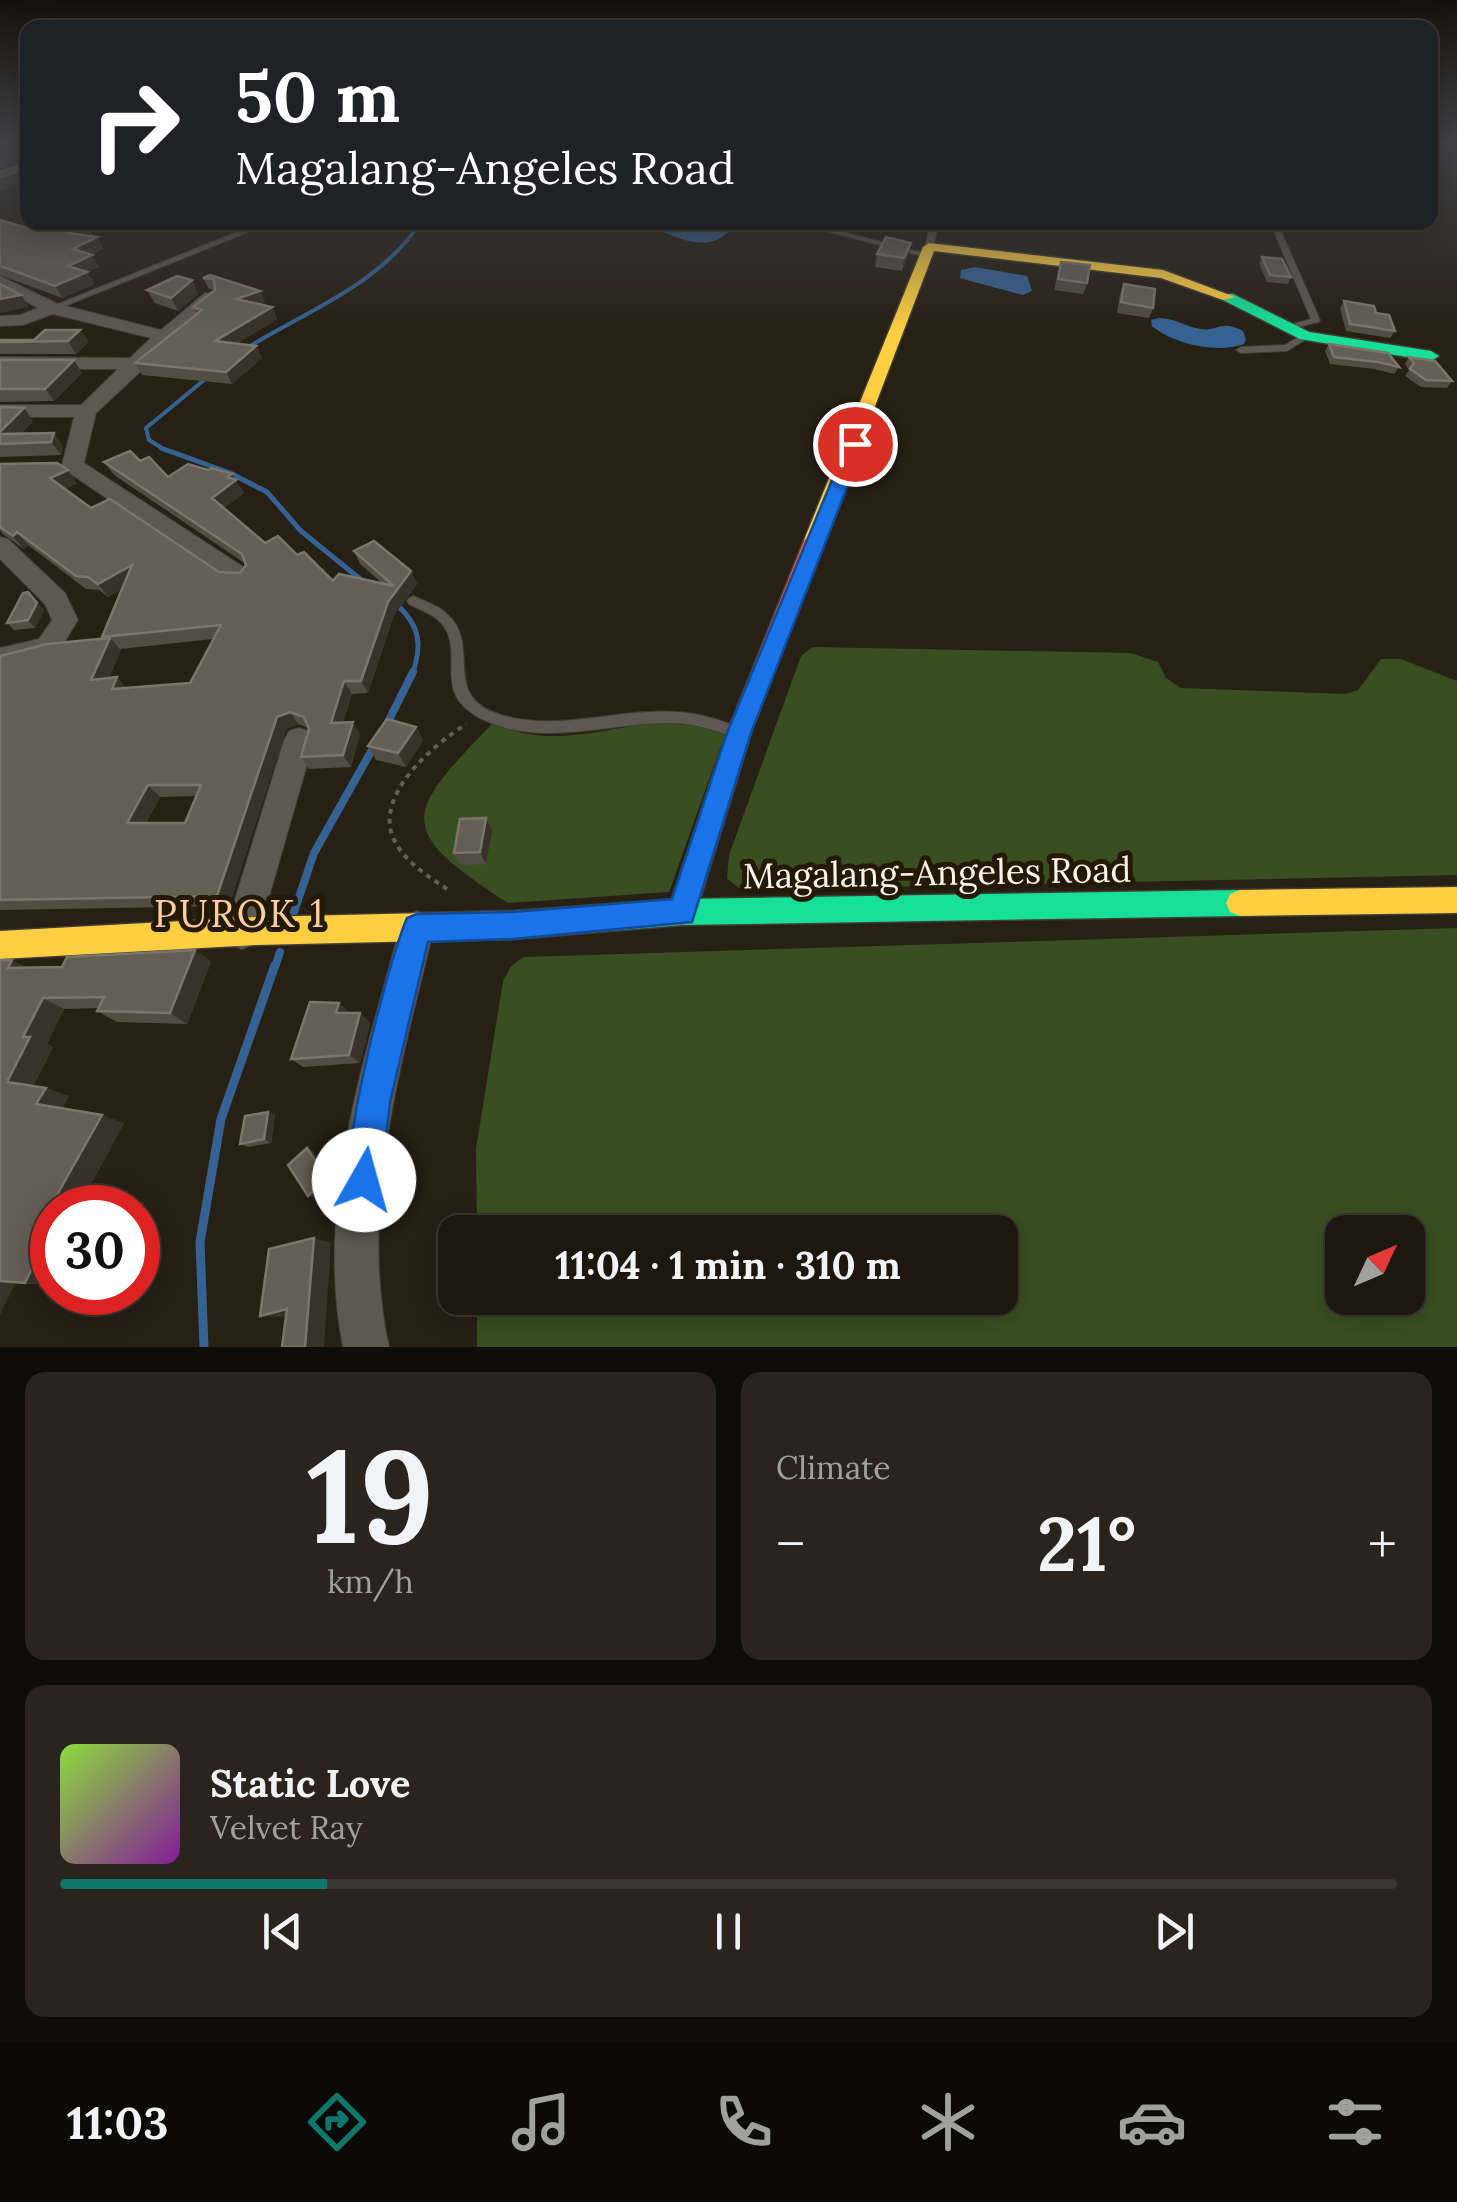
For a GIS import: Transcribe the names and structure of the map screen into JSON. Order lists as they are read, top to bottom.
{
  "streets": {
    "street": ["Magalang-Angeles Road"]
  },
  "districts": ["PUROK 1"],
  "north": "top right",
  "page": {
    "turn": ["50 m", "Magalang-Angeles Road"],
    "limit": "30",
    "trip": "11:04 · 1 min · 310 m",
    "tile": [
      ["19", "km/h"],
      "Climate"
    ],
    "heat": ["−", "21°", "+"],
    "song": ["Static Love", "Velvet Ray"],
    "tabs": "11:03"
  }
}
